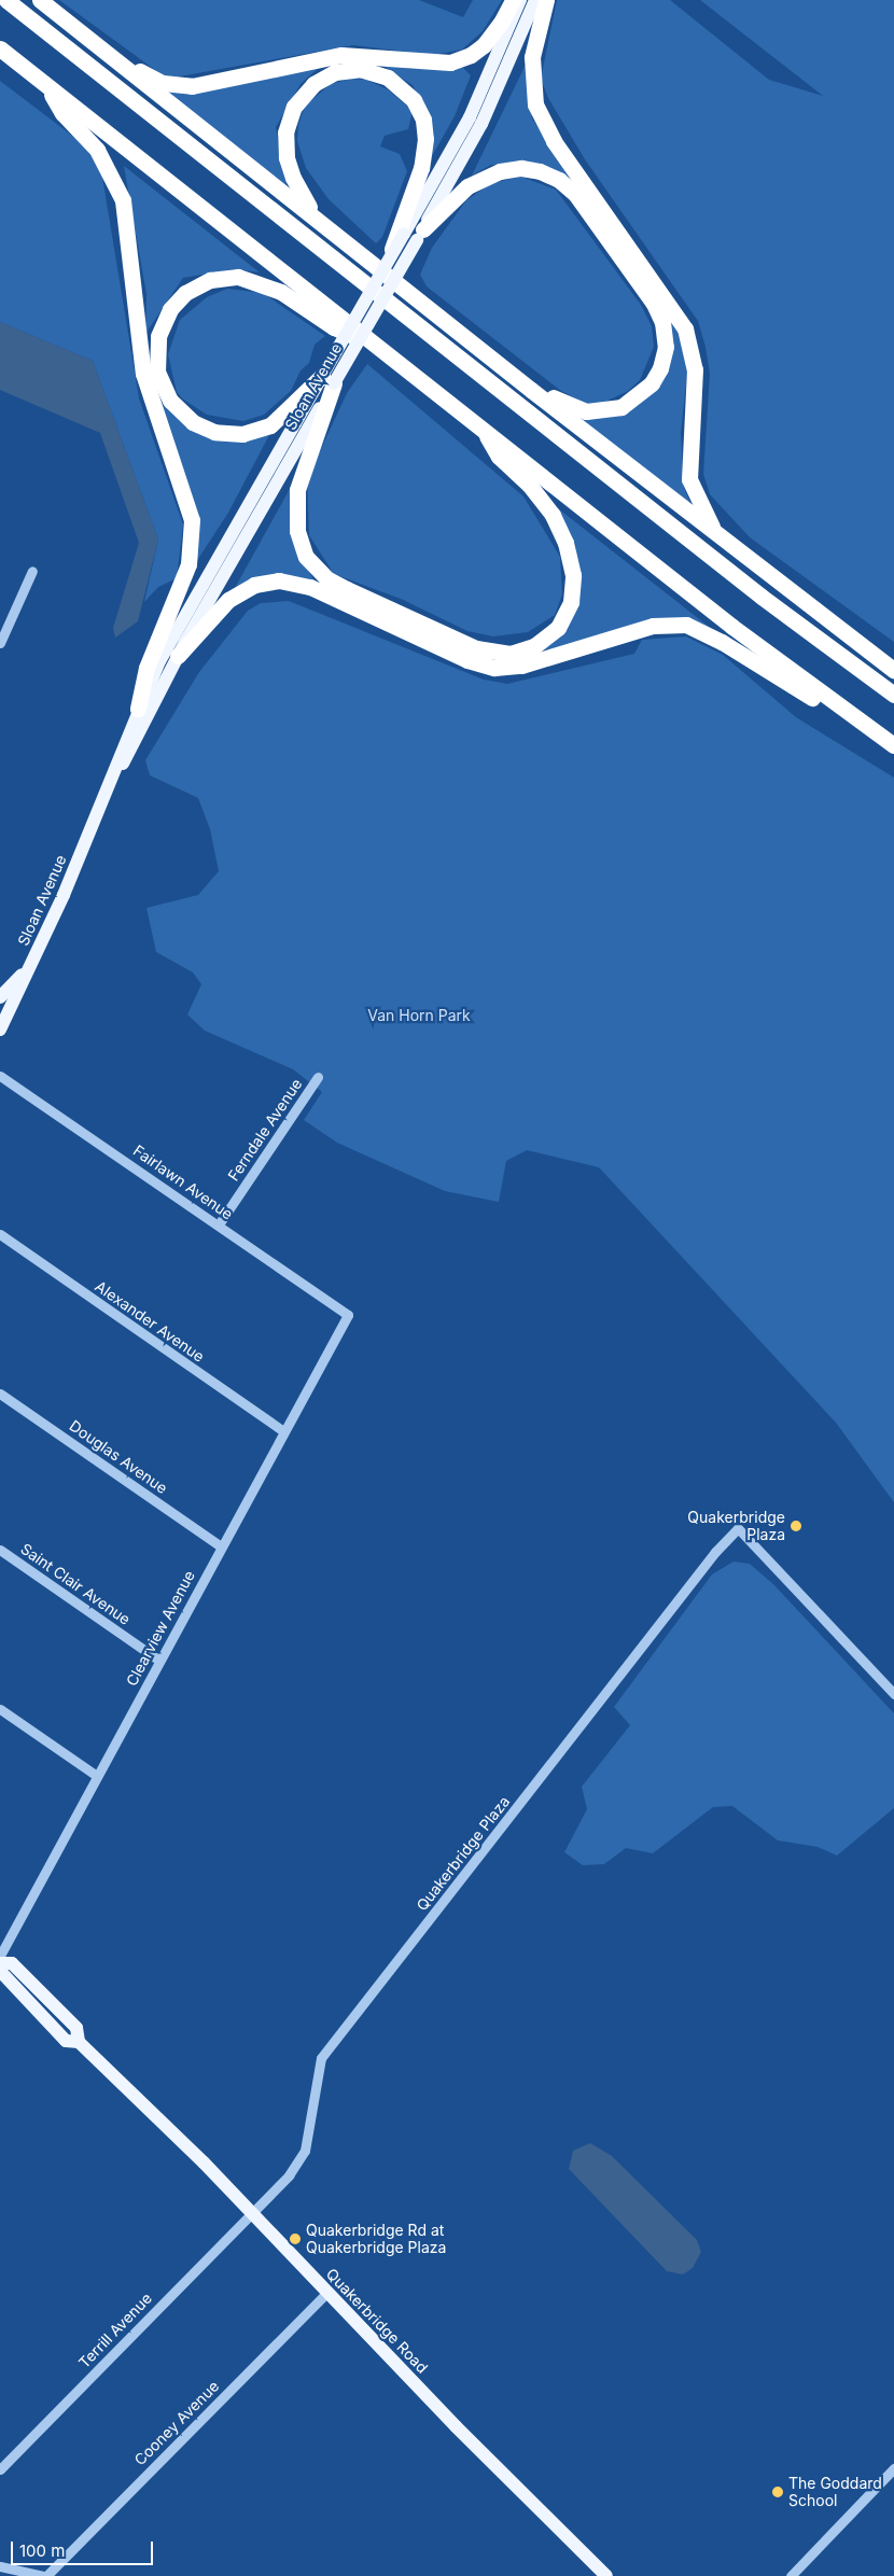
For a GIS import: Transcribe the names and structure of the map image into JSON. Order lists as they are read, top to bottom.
{
  "streets": {
    "main road": ["Sloan Avenue", "Quakerbridge Road"],
    "street": [
      "Ferndale Avenue",
      "Fairlawn Avenue",
      "Alexander Avenue",
      "Douglas Avenue",
      "Saint Clair Avenue",
      "Clearview Avenue",
      "Quakerbridge Plaza",
      "Terrill Avenue",
      "Cooney Avenue"
    ]
  },
  "crossings": [
    ["Ferndale Avenue", "Fairlawn Avenue"],
    ["Fairlawn Avenue", "Clearview Avenue"],
    ["Alexander Avenue", "Clearview Avenue"],
    ["Douglas Avenue", "Clearview Avenue"],
    ["Saint Clair Avenue", "Clearview Avenue"],
    ["Quakerbridge Plaza", "Quakerbridge Road"],
    ["Quakerbridge Plaza", "Terrill Avenue"],
    ["Quakerbridge Road", "Terrill Avenue"],
    ["Quakerbridge Road", "Cooney Avenue"]
  ],
  "parks": ["Van Horn Park"],
  "places": ["Quakerbridge Plaza", "Quakerbridge Rd at Quakerbridge Plaza", "The Goddard School"],
  "scale_bar": "100 m"
}
